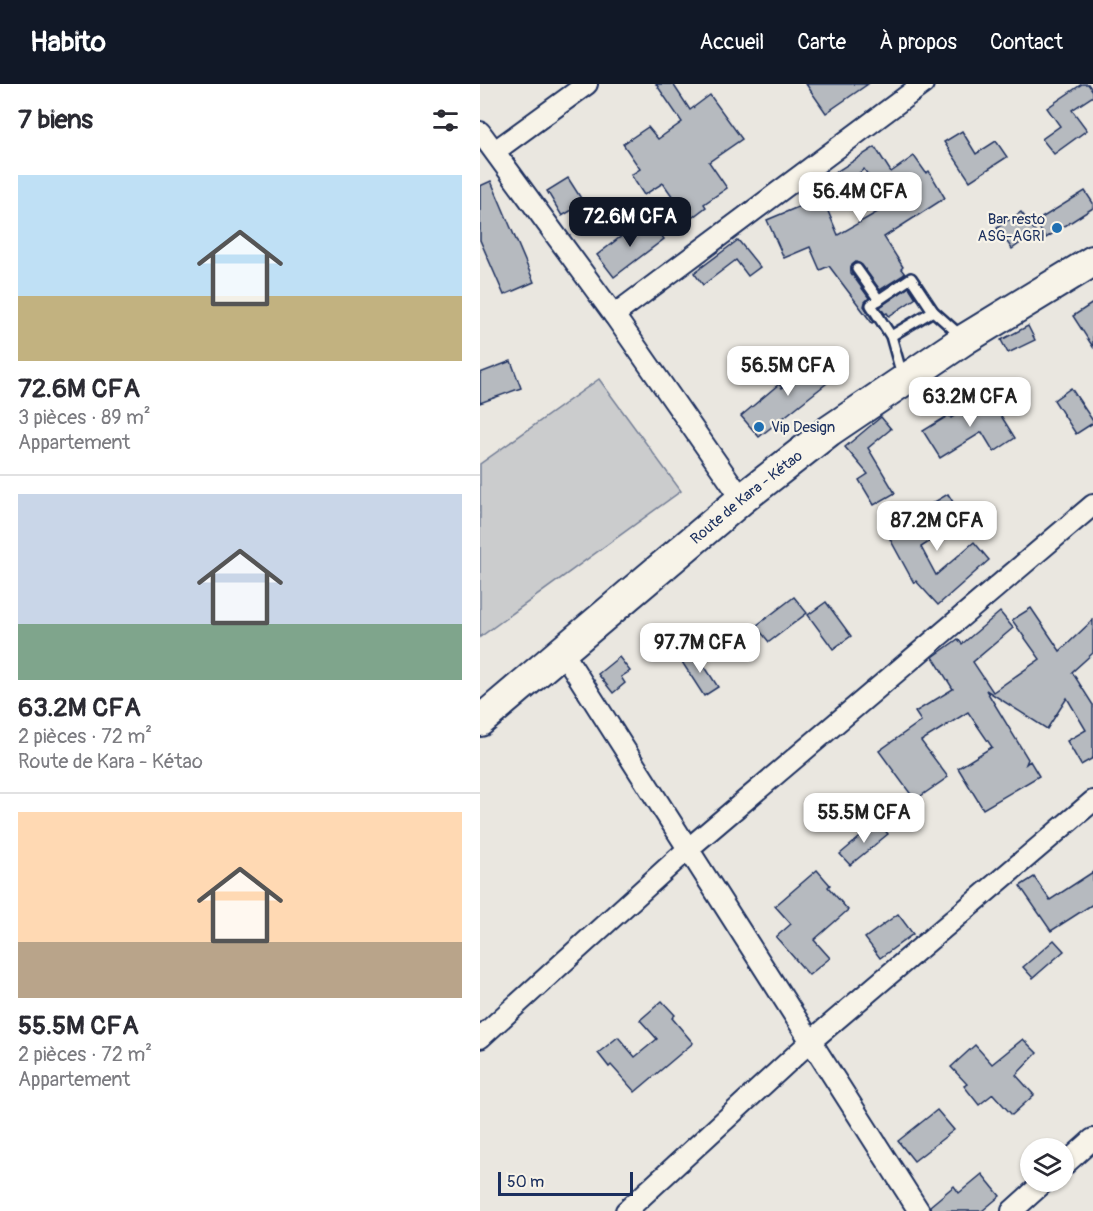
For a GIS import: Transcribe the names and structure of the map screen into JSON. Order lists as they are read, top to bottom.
{
  "streets": {
    "main road": ["Route de Kara - Kétao"]
  },
  "places": ["Bar resto ASG-AGRI", "Vip Design"],
  "scale_bar": "50 m",
  "page": {
    "header": "Habito",
    "nav": [
      "Accueil",
      "Carte",
      "À propos",
      "Contact"
    ],
    "heading": "7 biens",
    "list": [
      {
        "name": "72.6M CFA",
        "note": "3 pièces · 89 m² · Appartement"
      },
      {
        "name": "63.2M CFA",
        "note": "2 pièces · 72 m² · Route de Kara - Kétao"
      },
      {
        "name": "55.5M CFA",
        "note": "2 pièces · 72 m² · Appartement"
      }
    ],
    "price": [
      "56.4M CFA",
      "72.6M CFA",
      "56.5M CFA",
      "63.2M CFA",
      "87.2M CFA",
      "97.7M CFA",
      "55.5M CFA"
    ],
    "scale": "50 m"
  }
}
